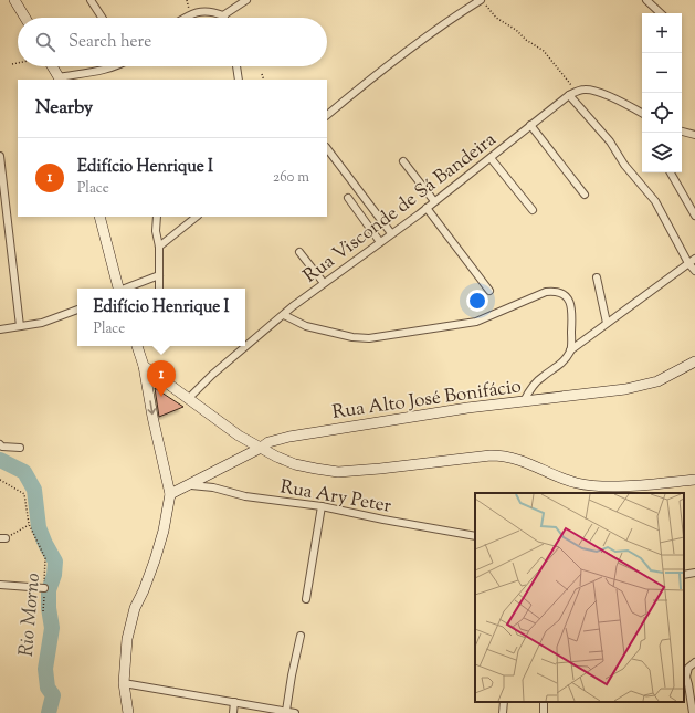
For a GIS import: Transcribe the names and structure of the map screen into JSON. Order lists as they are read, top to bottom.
{
  "streets": {
    "main road": ["Rua Alto José Bonifácio"],
    "street": ["Rua Visconde de Sá Bandeira", "Rua Ary Peter"]
  },
  "crossings": [
    ["Rua Alto José Bonifácio", "Rua Ary Peter"]
  ],
  "water": ["Rio Morno"],
  "page": {
    "map_buttons": ["+", "−"],
    "search": "Search here",
    "heading": "Nearby",
    "list": [
      {
        "mark": "1",
        "name": "Edifício Henrique I",
        "note": "Place",
        "value": "260 m"
      }
    ],
    "popup": ["Edifício Henrique I", "Place"],
    "pins": "1"
  }
}
